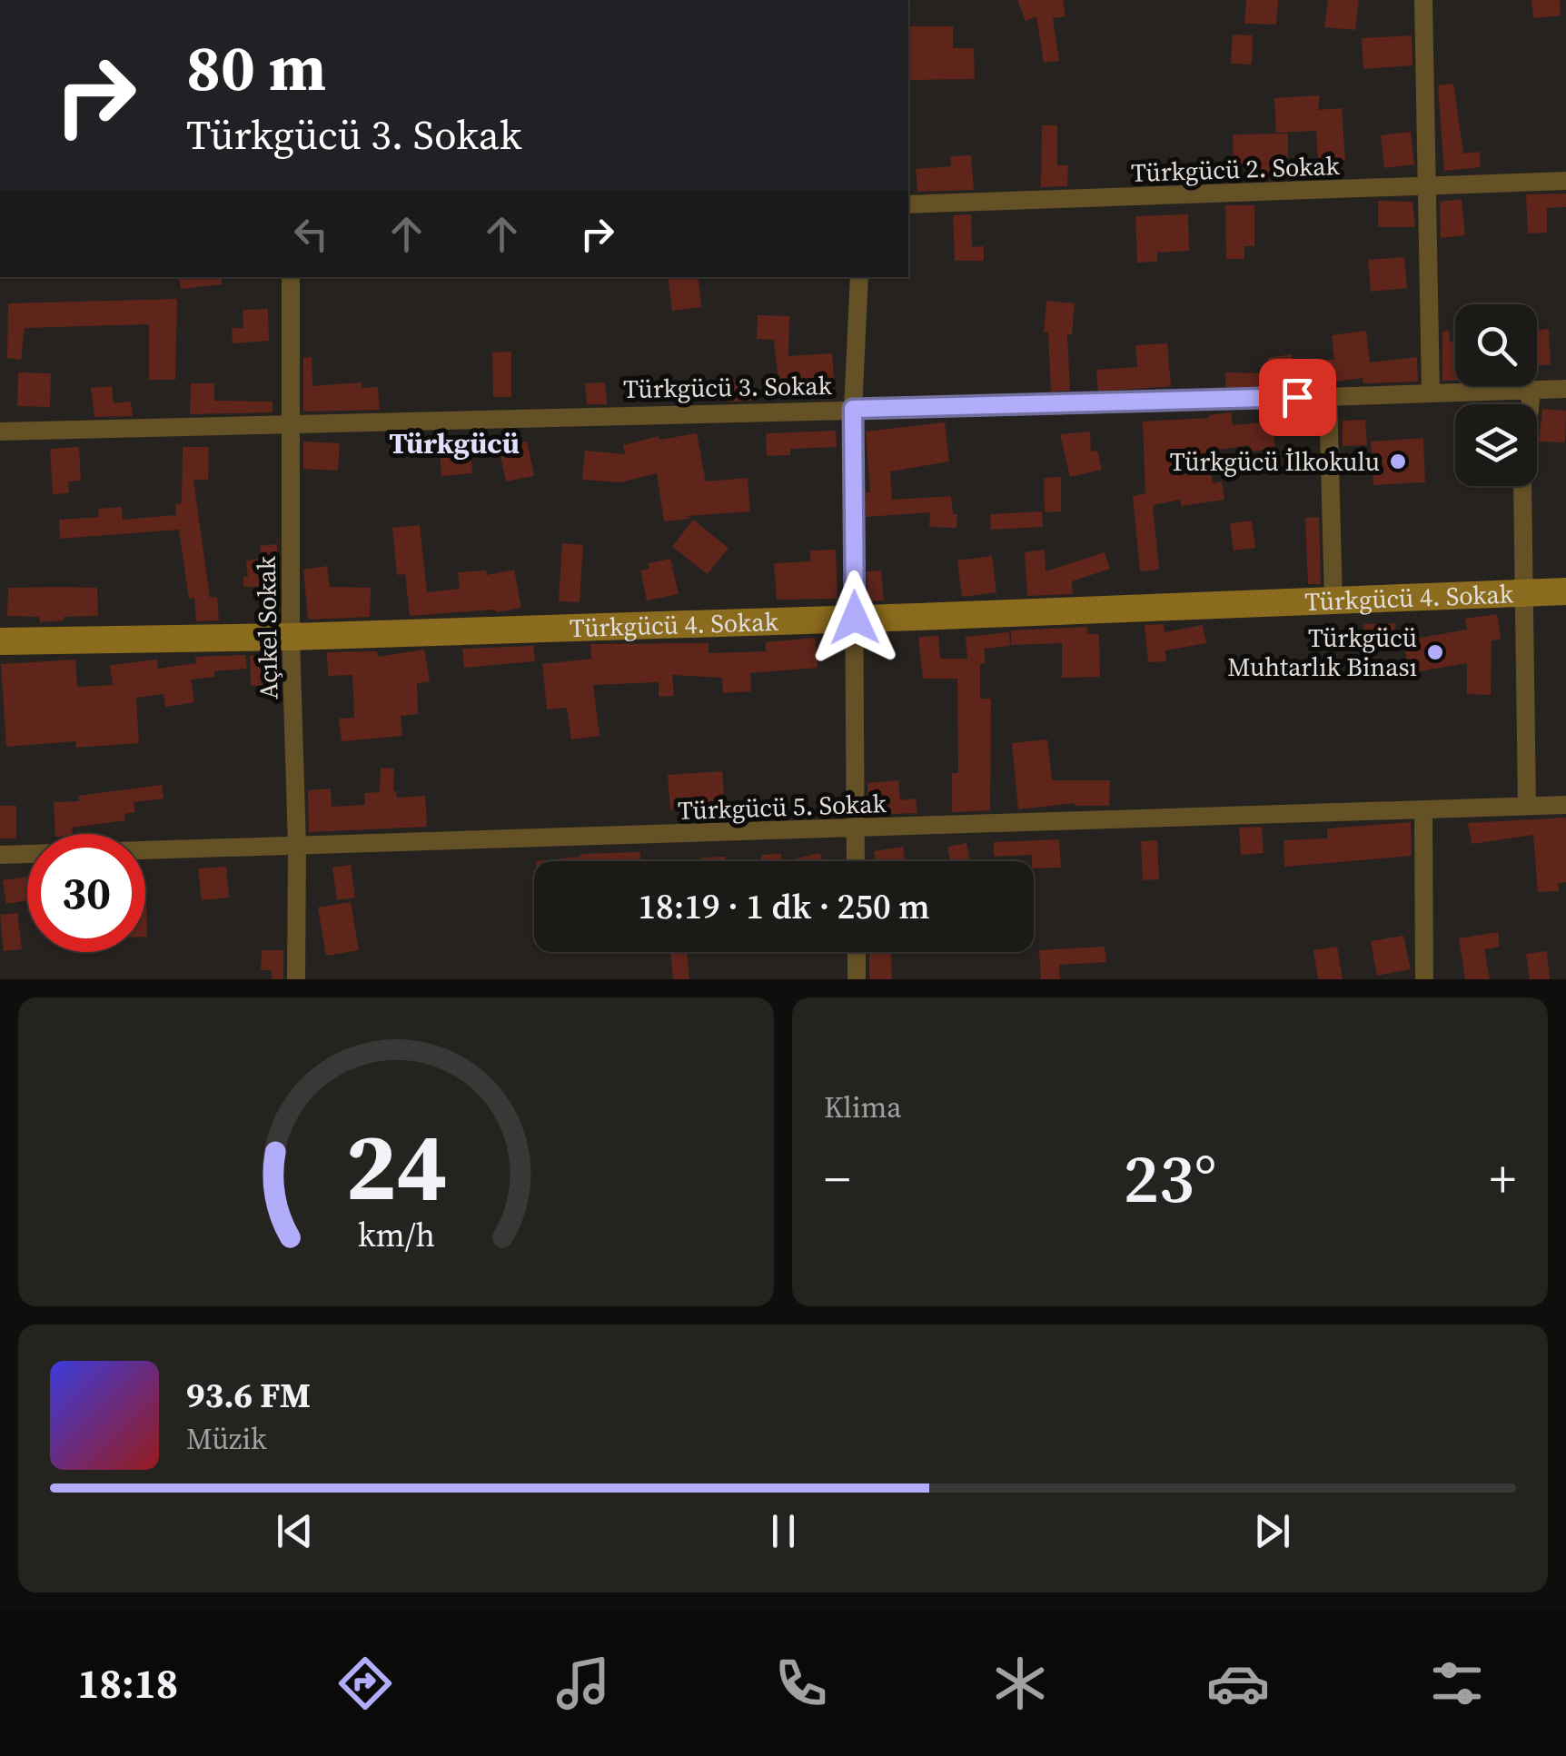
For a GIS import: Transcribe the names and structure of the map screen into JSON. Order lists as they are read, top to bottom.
{
  "streets": {
    "main road": ["Türkgücü 4. Sokak"],
    "street": [
      "Türkgücü 2. Sokak",
      "Türkgücü 3. Sokak",
      "Açıkel Sokak",
      "Türkgücü 5. Sokak"
    ]
  },
  "crossings": [
    ["Türkgücü 3. Sokak", "Açıkel Sokak"],
    ["Türkgücü 4. Sokak", "Açıkel Sokak"],
    ["Açıkel Sokak", "Türkgücü 5. Sokak"]
  ],
  "districts": ["Türkgücü"],
  "places": ["Türkgücü İlkokulu", "Türkgücü Muhtarlık Binası"],
  "page": {
    "turn": ["80 m", "Türkgücü 3. Sokak"],
    "limit": "30",
    "trip": "18:19 · 1 dk · 250 m",
    "tile": "Klima",
    "heat": ["−", "23°", "+"],
    "song": ["93.6 FM", "Müzik"],
    "tabs": "18:18",
    "gauge": ["24", "km/h"]
  }
}
